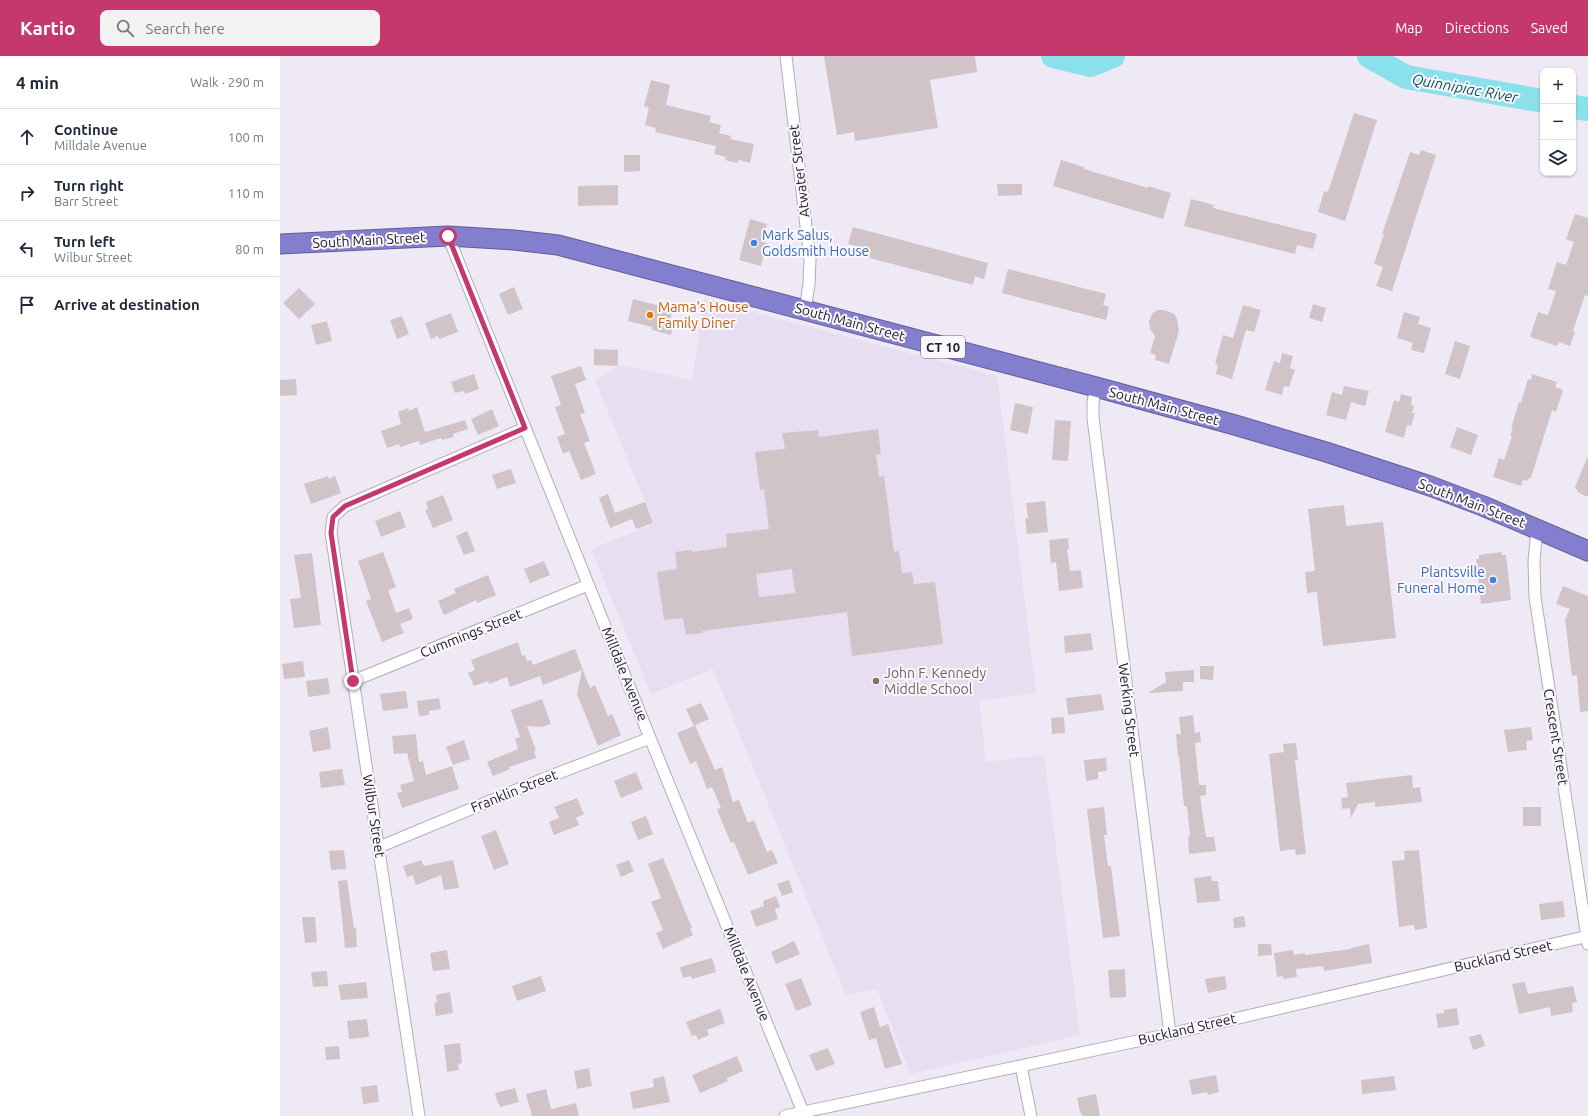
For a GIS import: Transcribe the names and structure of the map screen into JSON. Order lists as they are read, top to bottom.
{
  "streets": {
    "highway": ["South Main Street", "CT 10"],
    "street": [
      "Atwater Street",
      "Cummings Street",
      "Milldale Avenue",
      "Werking Street",
      "Crescent Street",
      "Franklin Street",
      "Wilbur Street",
      "Buckland Street"
    ]
  },
  "crossings": [
    ["Atwater Street", "South Main Street"],
    ["South Main Street", "Milldale Avenue"],
    ["South Main Street", "Werking Street"],
    ["South Main Street", "Crescent Street"],
    ["Cummings Street", "Milldale Avenue"],
    ["Cummings Street", "Wilbur Street"],
    ["Milldale Avenue", "Franklin Street"],
    ["Milldale Avenue", "Wilbur Street"],
    ["Milldale Avenue", "Buckland Street"],
    ["Werking Street", "Buckland Street"],
    ["Crescent Street", "Buckland Street"],
    ["Franklin Street", "Wilbur Street"]
  ],
  "water": ["Quinnipiac River"],
  "places": [
    "Mark Salus, Goldsmith House",
    "Mama's House Family Diner",
    "Plantsville Funeral Home",
    "John F. Kennedy Middle School"
  ],
  "page": {
    "header": "Kartio",
    "search": "Search here",
    "nav": ["Map", "Directions", "Saved"],
    "heading": ["4 min", "Walk · 290 m"],
    "map_buttons": ["+", "−"],
    "list": [
      ["Continue", "Milldale Avenue", "100 m"],
      ["Turn right", "Barr Street", "110 m"],
      ["Turn left", "Wilbur Street", "80 m"],
      "Arrive at destination"
    ]
  }
}
